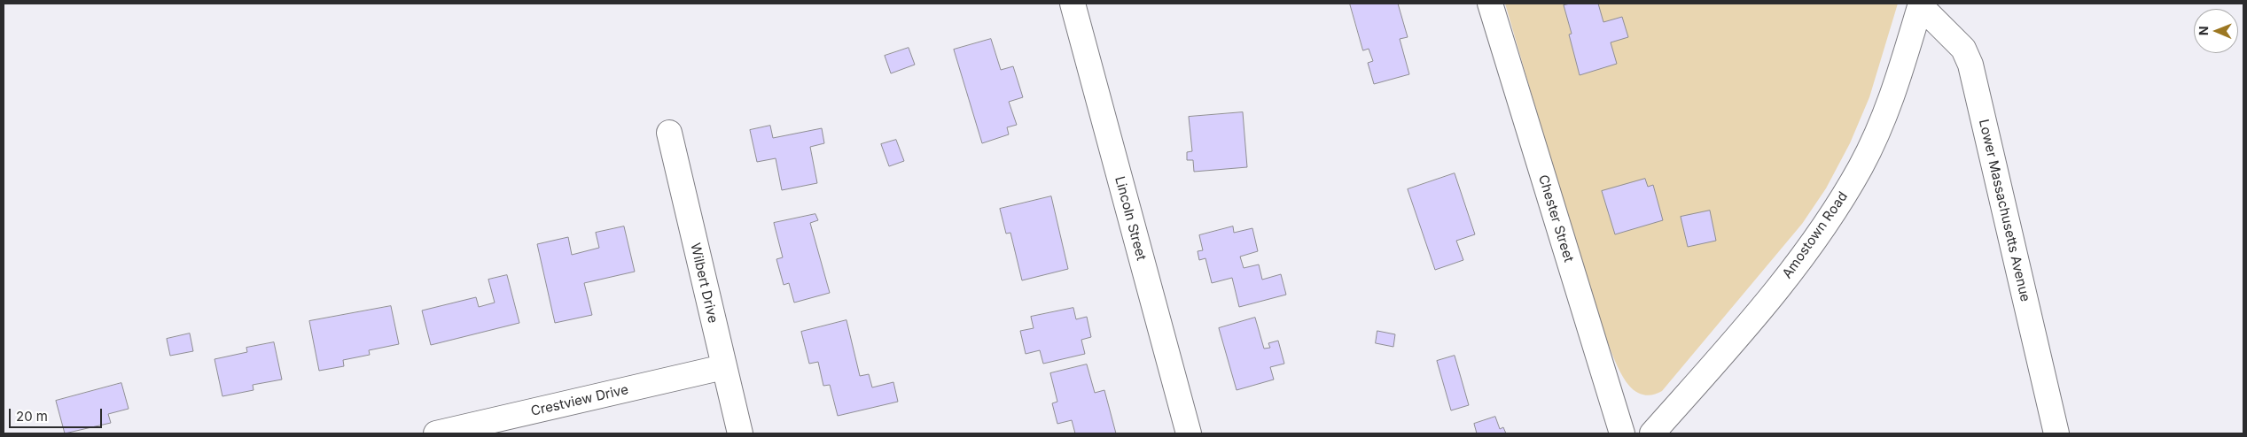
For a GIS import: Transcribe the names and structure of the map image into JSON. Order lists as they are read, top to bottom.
{
  "streets": {
    "street": [
      "Lower Massachusetts Avenue",
      "Lincoln Street",
      "Chester Street",
      "Amostown Road",
      "Wilbert Drive",
      "Crestview Drive"
    ]
  },
  "crossings": [
    ["Lower Massachusetts Avenue", "Amostown Road"],
    ["Wilbert Drive", "Crestview Drive"]
  ],
  "scale_bar": "20 m",
  "north": "left"
}
